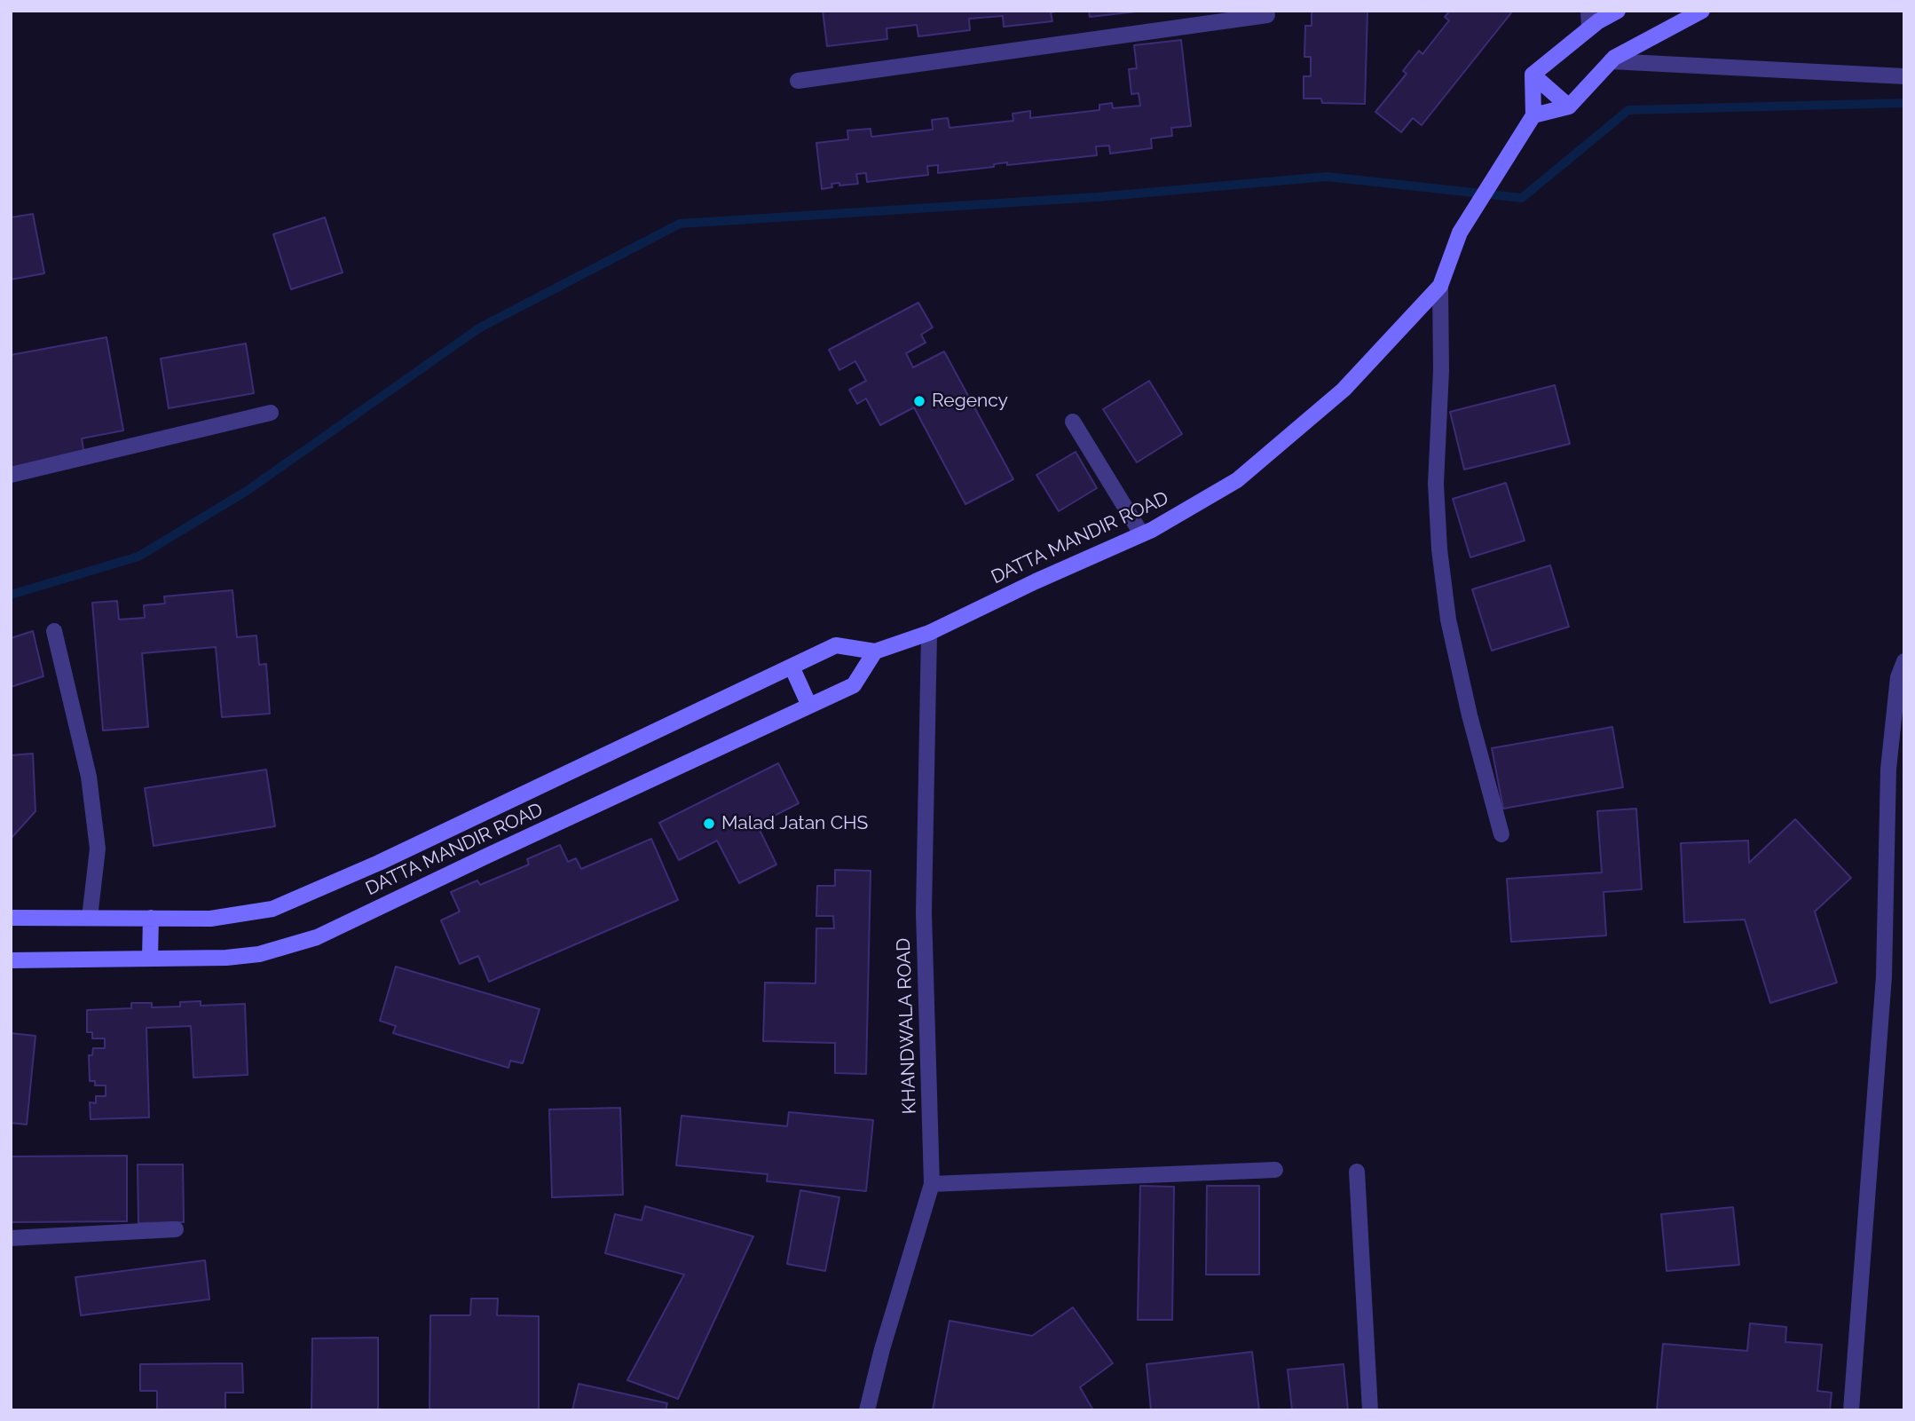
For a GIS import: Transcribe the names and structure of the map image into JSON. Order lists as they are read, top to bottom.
{
  "streets": {
    "main road": ["DATTA MANDIR ROAD"],
    "street": ["KHANDWALA ROAD"]
  },
  "crossings": [
    ["DATTA MANDIR ROAD", "KHANDWALA ROAD"]
  ],
  "places": ["Regency", "Malad Jatan CHS"]
}
